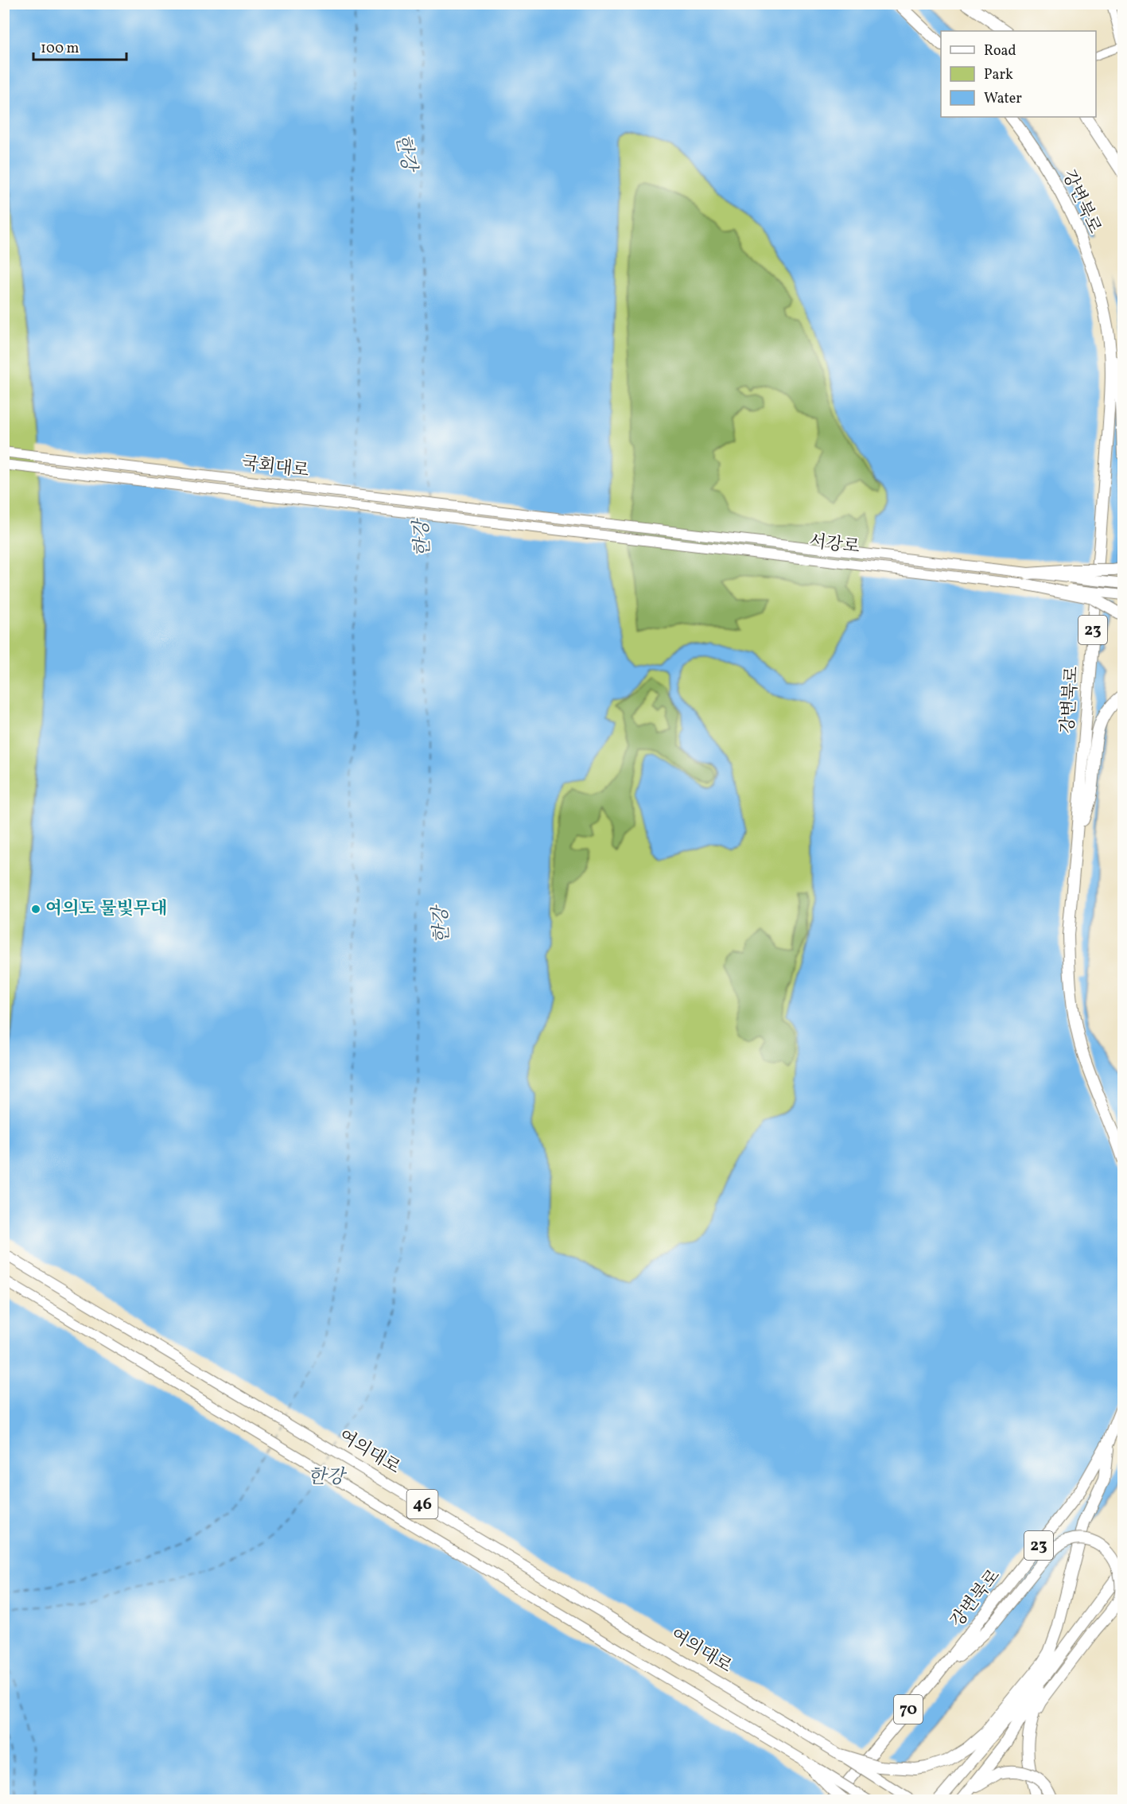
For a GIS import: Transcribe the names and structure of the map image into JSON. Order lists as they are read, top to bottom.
{
  "streets": {
    "highway": [
      "강변북로",
      "23",
      "46",
      "70"
    ],
    "main road": ["국회대로", "서강로", "여의대로"]
  },
  "crossings": [
    ["국회대로", "서강로"],
    ["여의대로", "46"]
  ],
  "water": ["한강"],
  "places": ["여의도 물빛무대"],
  "legend": ["Road", "Park", "Water"],
  "scale_bar": "100 m"
}
